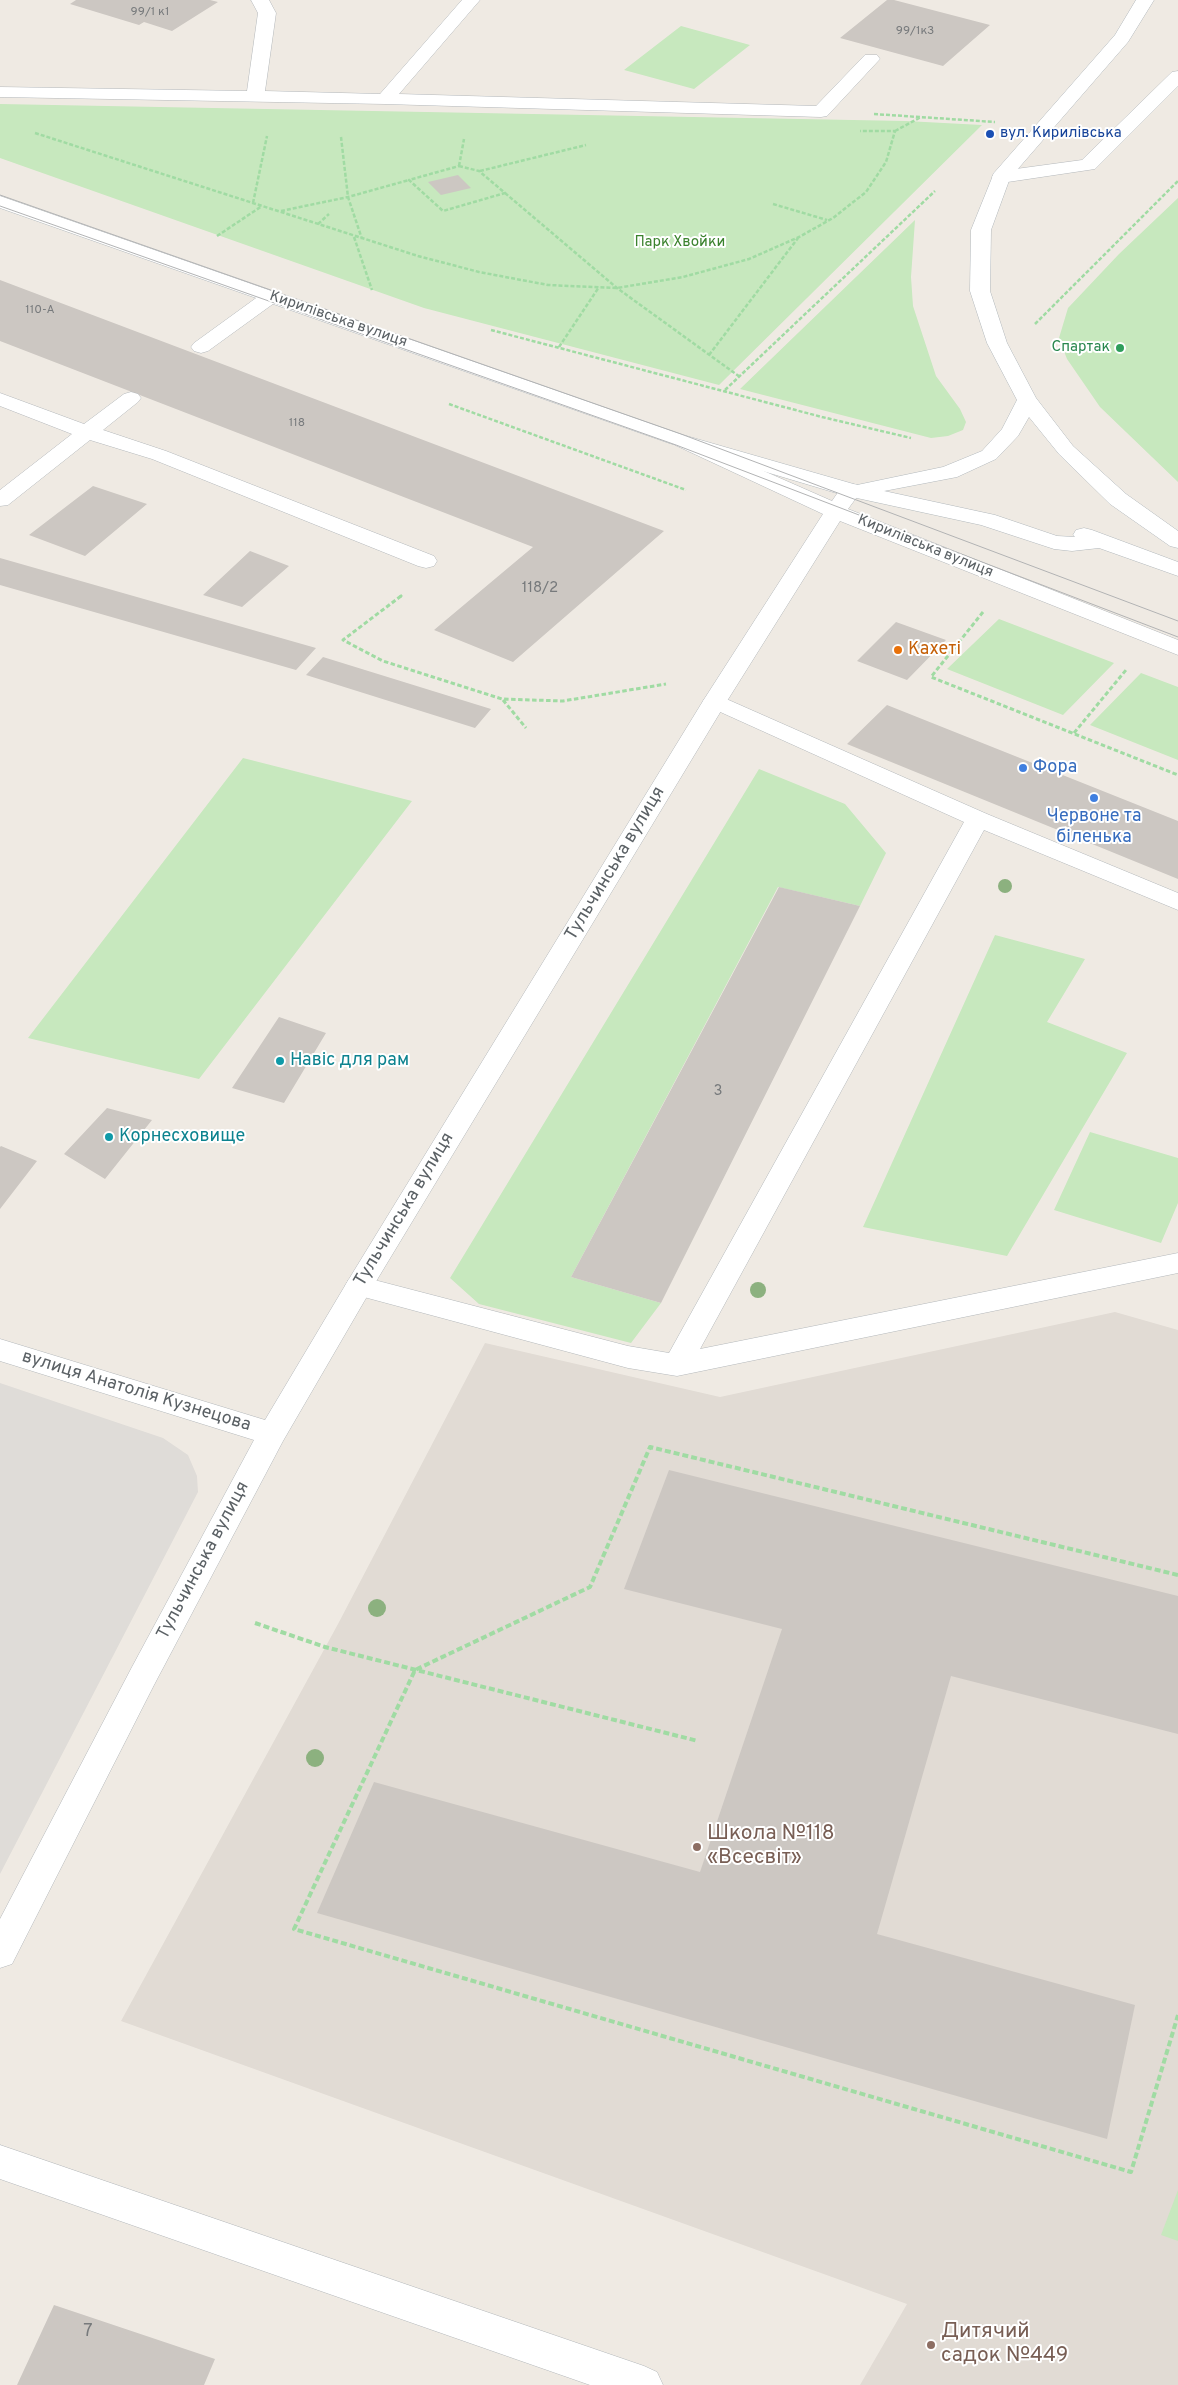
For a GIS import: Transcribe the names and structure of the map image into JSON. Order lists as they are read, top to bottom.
{
  "streets": {
    "street": ["Кирилівська вулиця", "Тульчинська вулиця", "вулиця Анатолія Кузнецова"]
  },
  "crossings": [
    ["Кирилівська вулиця", "Тульчинська вулиця"],
    ["Тульчинська вулиця", "вулиця Анатолія Кузнецова"]
  ],
  "parks": ["Парк Хвойки"],
  "places": [
    "вул. Кирилівська",
    "Спартак",
    "Кахеті",
    "Фора",
    "Червоне та біленька",
    "Навіс для рам",
    "Корнесховище",
    "Школа №118 «Всесвіт»",
    "Дитячий садок №449"
  ],
  "house_numbers": [
    "99/1 к1",
    "99/1к3",
    "110-А",
    "118",
    "118/2",
    "3",
    "7"
  ]
}
